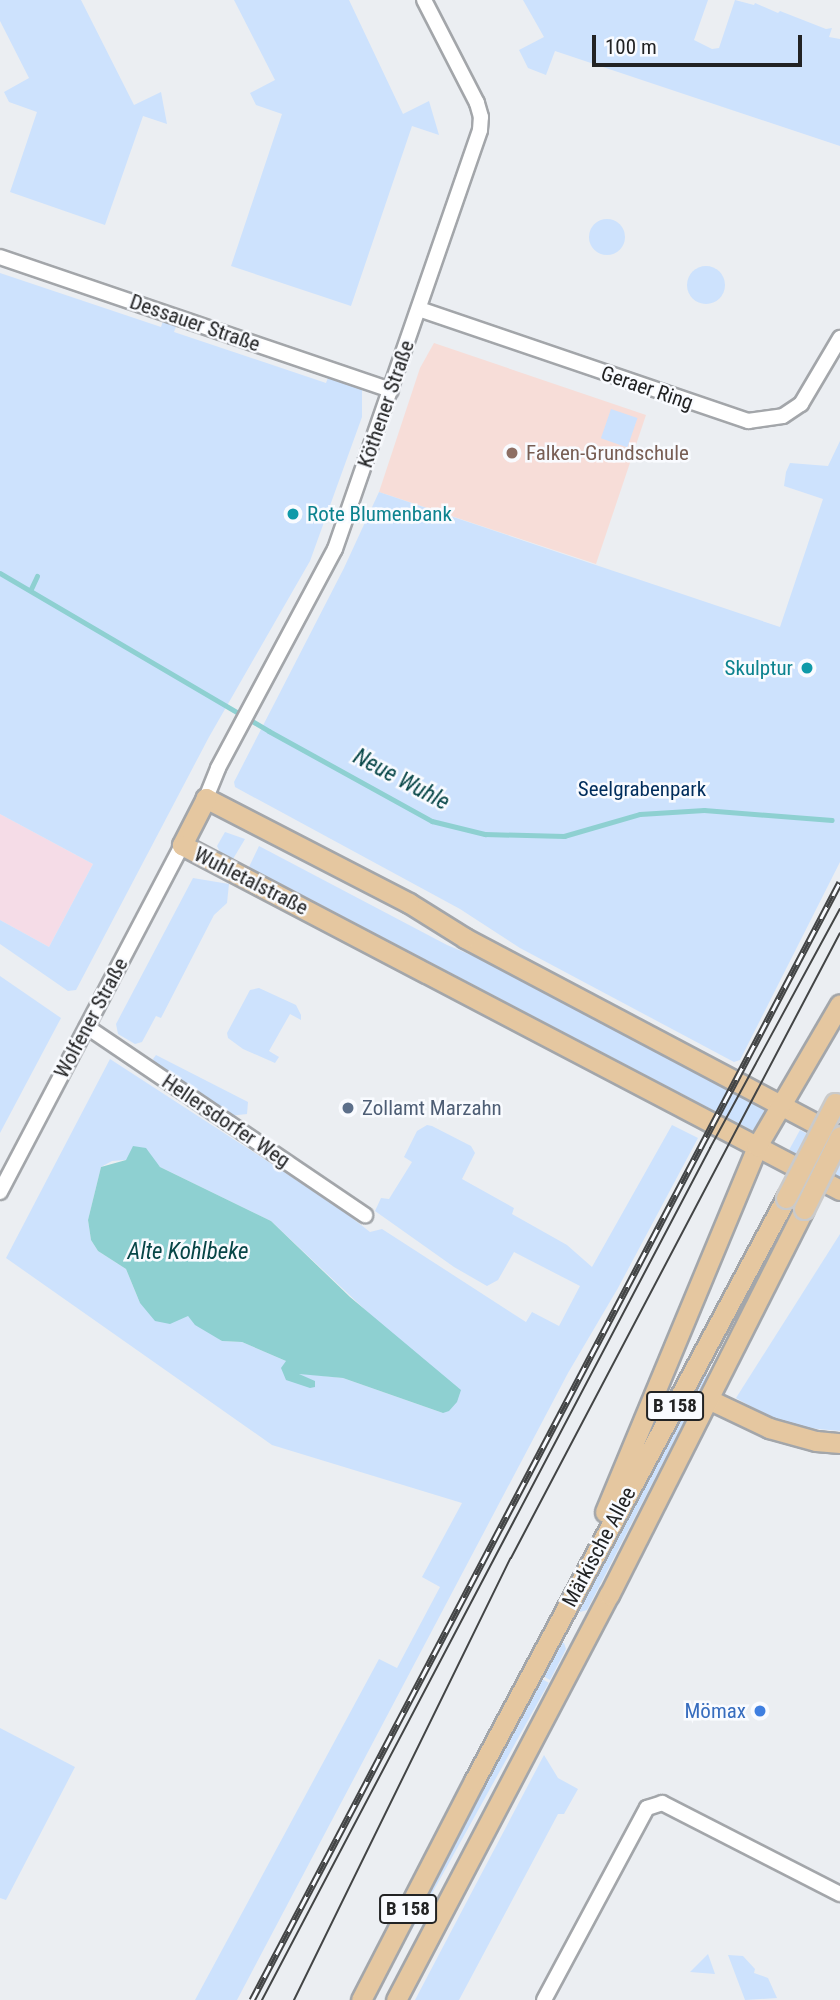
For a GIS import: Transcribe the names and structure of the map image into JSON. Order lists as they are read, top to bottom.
{
  "streets": {
    "main road": ["Wuhletalstraße", "B 158", "Märkische Allee"],
    "street": [
      "Dessauer Straße",
      "Geraer Ring",
      "Köthener Straße",
      "Wolfener Straße",
      "Hellersdorfer Weg"
    ]
  },
  "crossings": [
    ["Dessauer Straße", "Köthener Straße"],
    ["Geraer Ring", "Köthener Straße"],
    ["Köthener Straße", "Wuhletalstraße"],
    ["Wuhletalstraße", "Wolfener Straße"],
    ["Wolfener Straße", "Hellersdorfer Weg"]
  ],
  "water": ["Neue Wuhle", "Alte Kohlbeke"],
  "parks": ["Seelgrabenpark"],
  "places": [
    "Falken-Grundschule",
    "Rote Blumenbank",
    "Skulptur",
    "Zollamt Marzahn",
    "Mömax"
  ],
  "scale_bar": "100 m"
}
